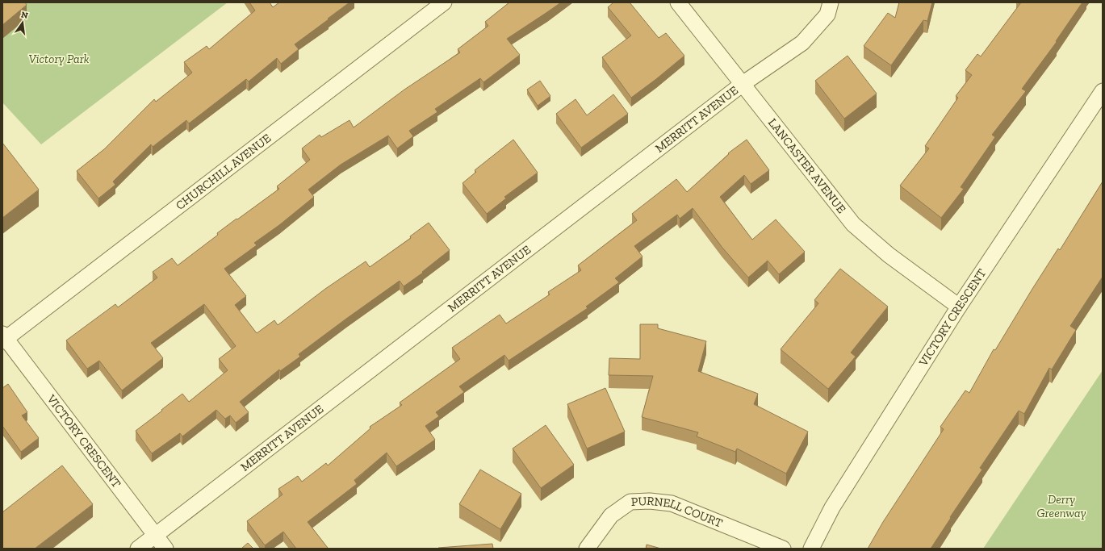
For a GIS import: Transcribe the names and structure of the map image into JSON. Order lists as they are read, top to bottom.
{
  "streets": {
    "street": [
      "MERRITT AVENUE",
      "LANCASTER AVENUE",
      "CHURCHILL AVENUE",
      "VICTORY CRESCENT",
      "PURNELL COURT"
    ]
  },
  "crossings": [
    ["MERRITT AVENUE", "LANCASTER AVENUE"],
    ["MERRITT AVENUE", "VICTORY CRESCENT"],
    ["LANCASTER AVENUE", "VICTORY CRESCENT"],
    ["CHURCHILL AVENUE", "VICTORY CRESCENT"]
  ],
  "parks": ["Victory Park", "Derry Greenway"],
  "north": "top"
}
